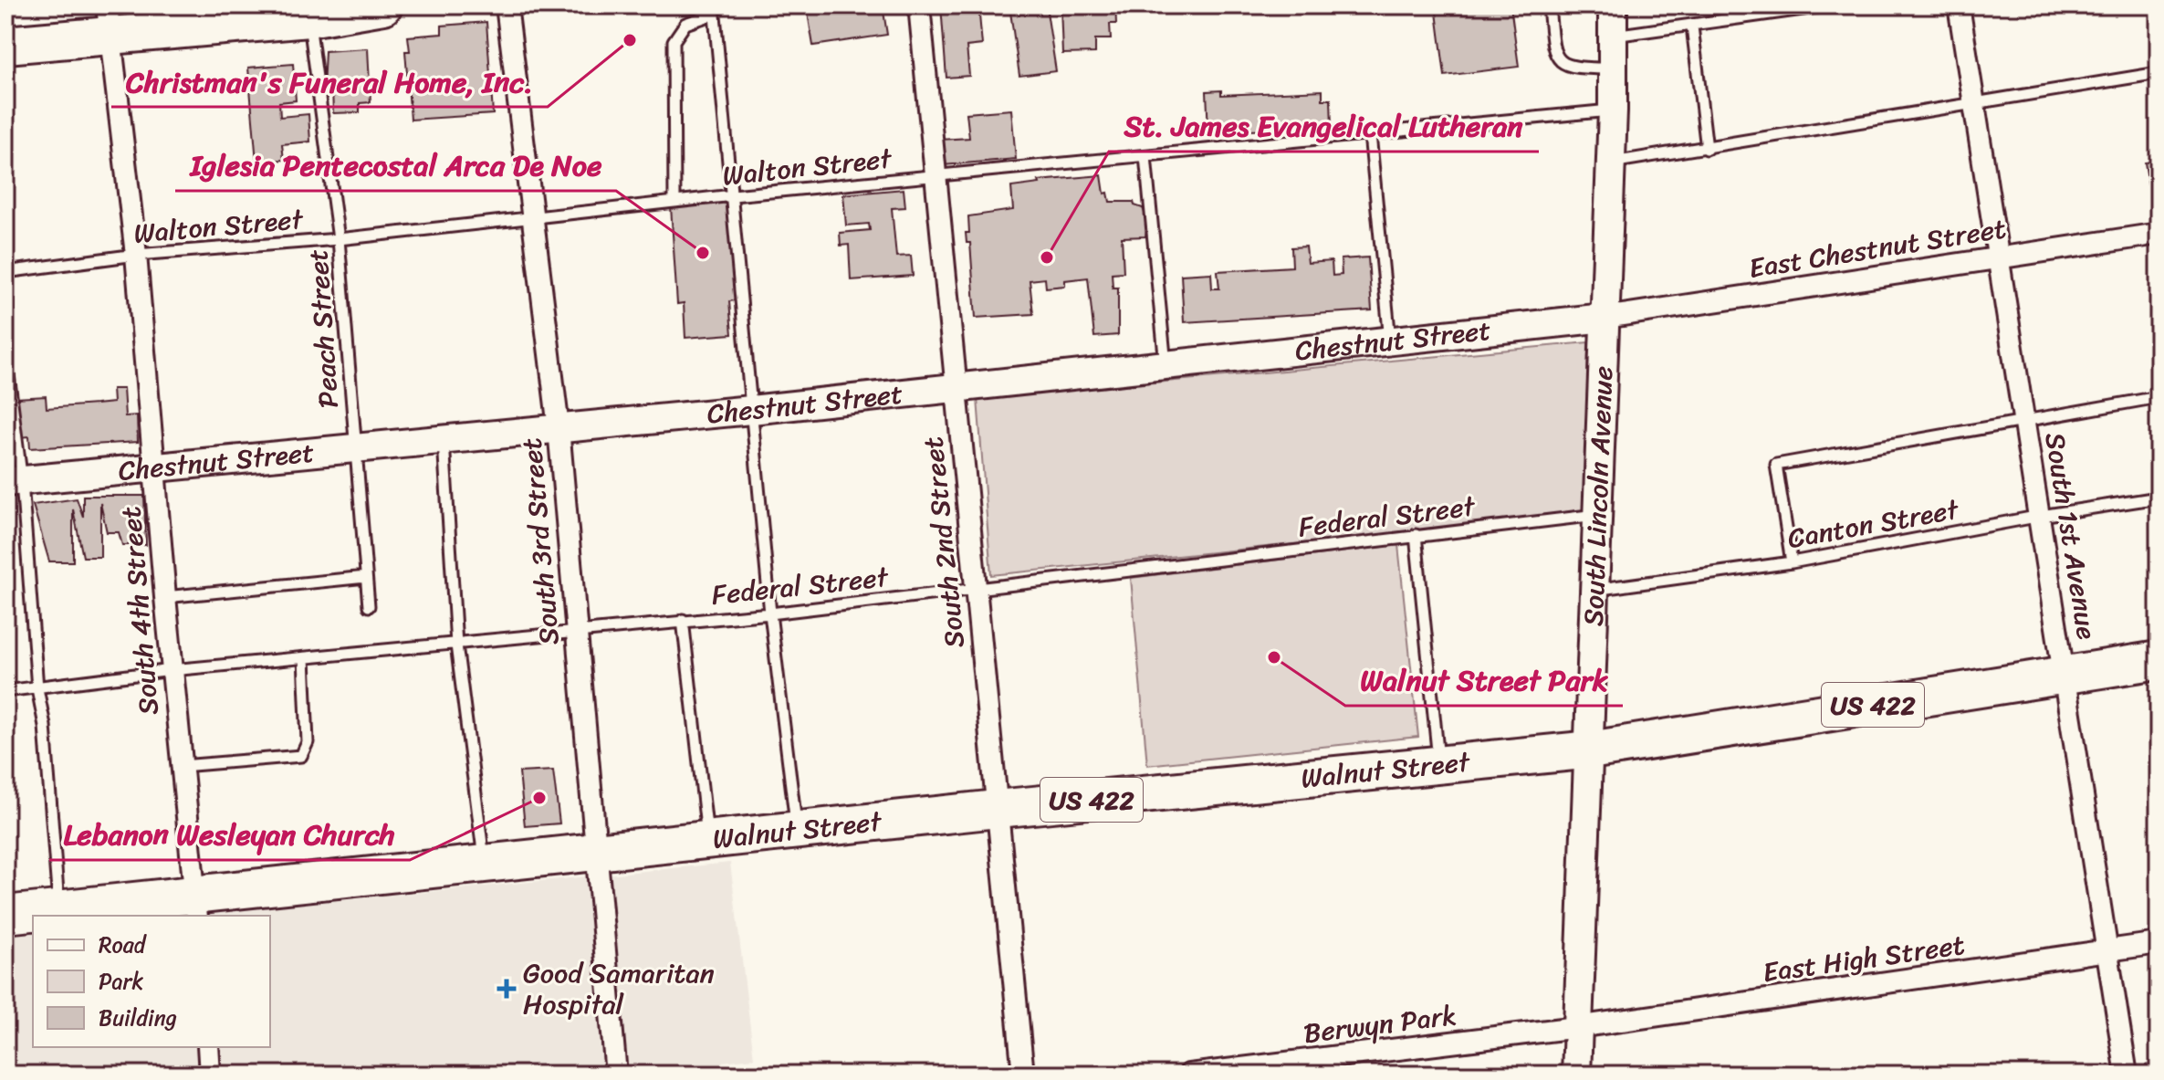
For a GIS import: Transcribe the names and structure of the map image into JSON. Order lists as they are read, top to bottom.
{
  "streets": {
    "highway": ["US 422", "Walnut Street"],
    "street": [
      "East Chestnut Street",
      "Chestnut Street",
      "South Lincoln Avenue",
      "South 1st Avenue",
      "South 3rd Street",
      "South 2nd Street",
      "South 4th Street",
      "East High Street",
      "Berwyn Park"
    ],
    "lane": [
      "Walton Street",
      "Peach Street",
      "Federal Street",
      "Canton Street"
    ]
  },
  "crossings": [
    ["Walton Street", "Peach Street"],
    ["Walton Street", "South Lincoln Avenue"],
    ["Walton Street", "South 3rd Street"],
    ["Walton Street", "South 2nd Street"],
    ["Walton Street", "South 4th Street"],
    ["East Chestnut Street", "Chestnut Street"],
    ["East Chestnut Street", "South Lincoln Avenue"],
    ["East Chestnut Street", "South 1st Avenue"],
    ["Peach Street", "Chestnut Street"],
    ["Chestnut Street", "South Lincoln Avenue"],
    ["Chestnut Street", "South 3rd Street"],
    ["Chestnut Street", "South 2nd Street"],
    ["Chestnut Street", "South 4th Street"],
    ["South Lincoln Avenue", "Federal Street"],
    ["South Lincoln Avenue", "Canton Street"],
    ["South Lincoln Avenue", "US 422"],
    ["South Lincoln Avenue", "Walnut Street"],
    ["South Lincoln Avenue", "East High Street"],
    ["South Lincoln Avenue", "Berwyn Park"],
    ["Federal Street", "South 3rd Street"],
    ["Federal Street", "South 2nd Street"],
    ["Federal Street", "South 4th Street"],
    ["Canton Street", "South 1st Avenue"],
    ["South 1st Avenue", "US 422"],
    ["South 1st Avenue", "East High Street"],
    ["South 3rd Street", "Walnut Street"],
    ["South 2nd Street", "Walnut Street"],
    ["South 4th Street", "Walnut Street"],
    ["US 422", "Walnut Street"],
    ["East High Street", "Berwyn Park"]
  ],
  "places": {
    "other": [
      "Christman's Funeral Home, Inc.",
      "Iglesia Pentecostal Arca De Noe",
      "St. James Evangelical Lutheran",
      "Walnut Street Park",
      "Lebanon Wesleyan Church"
    ],
    "health": ["Good Samaritan Hospital"]
  },
  "legend": ["Road", "Park", "Building"]
}
